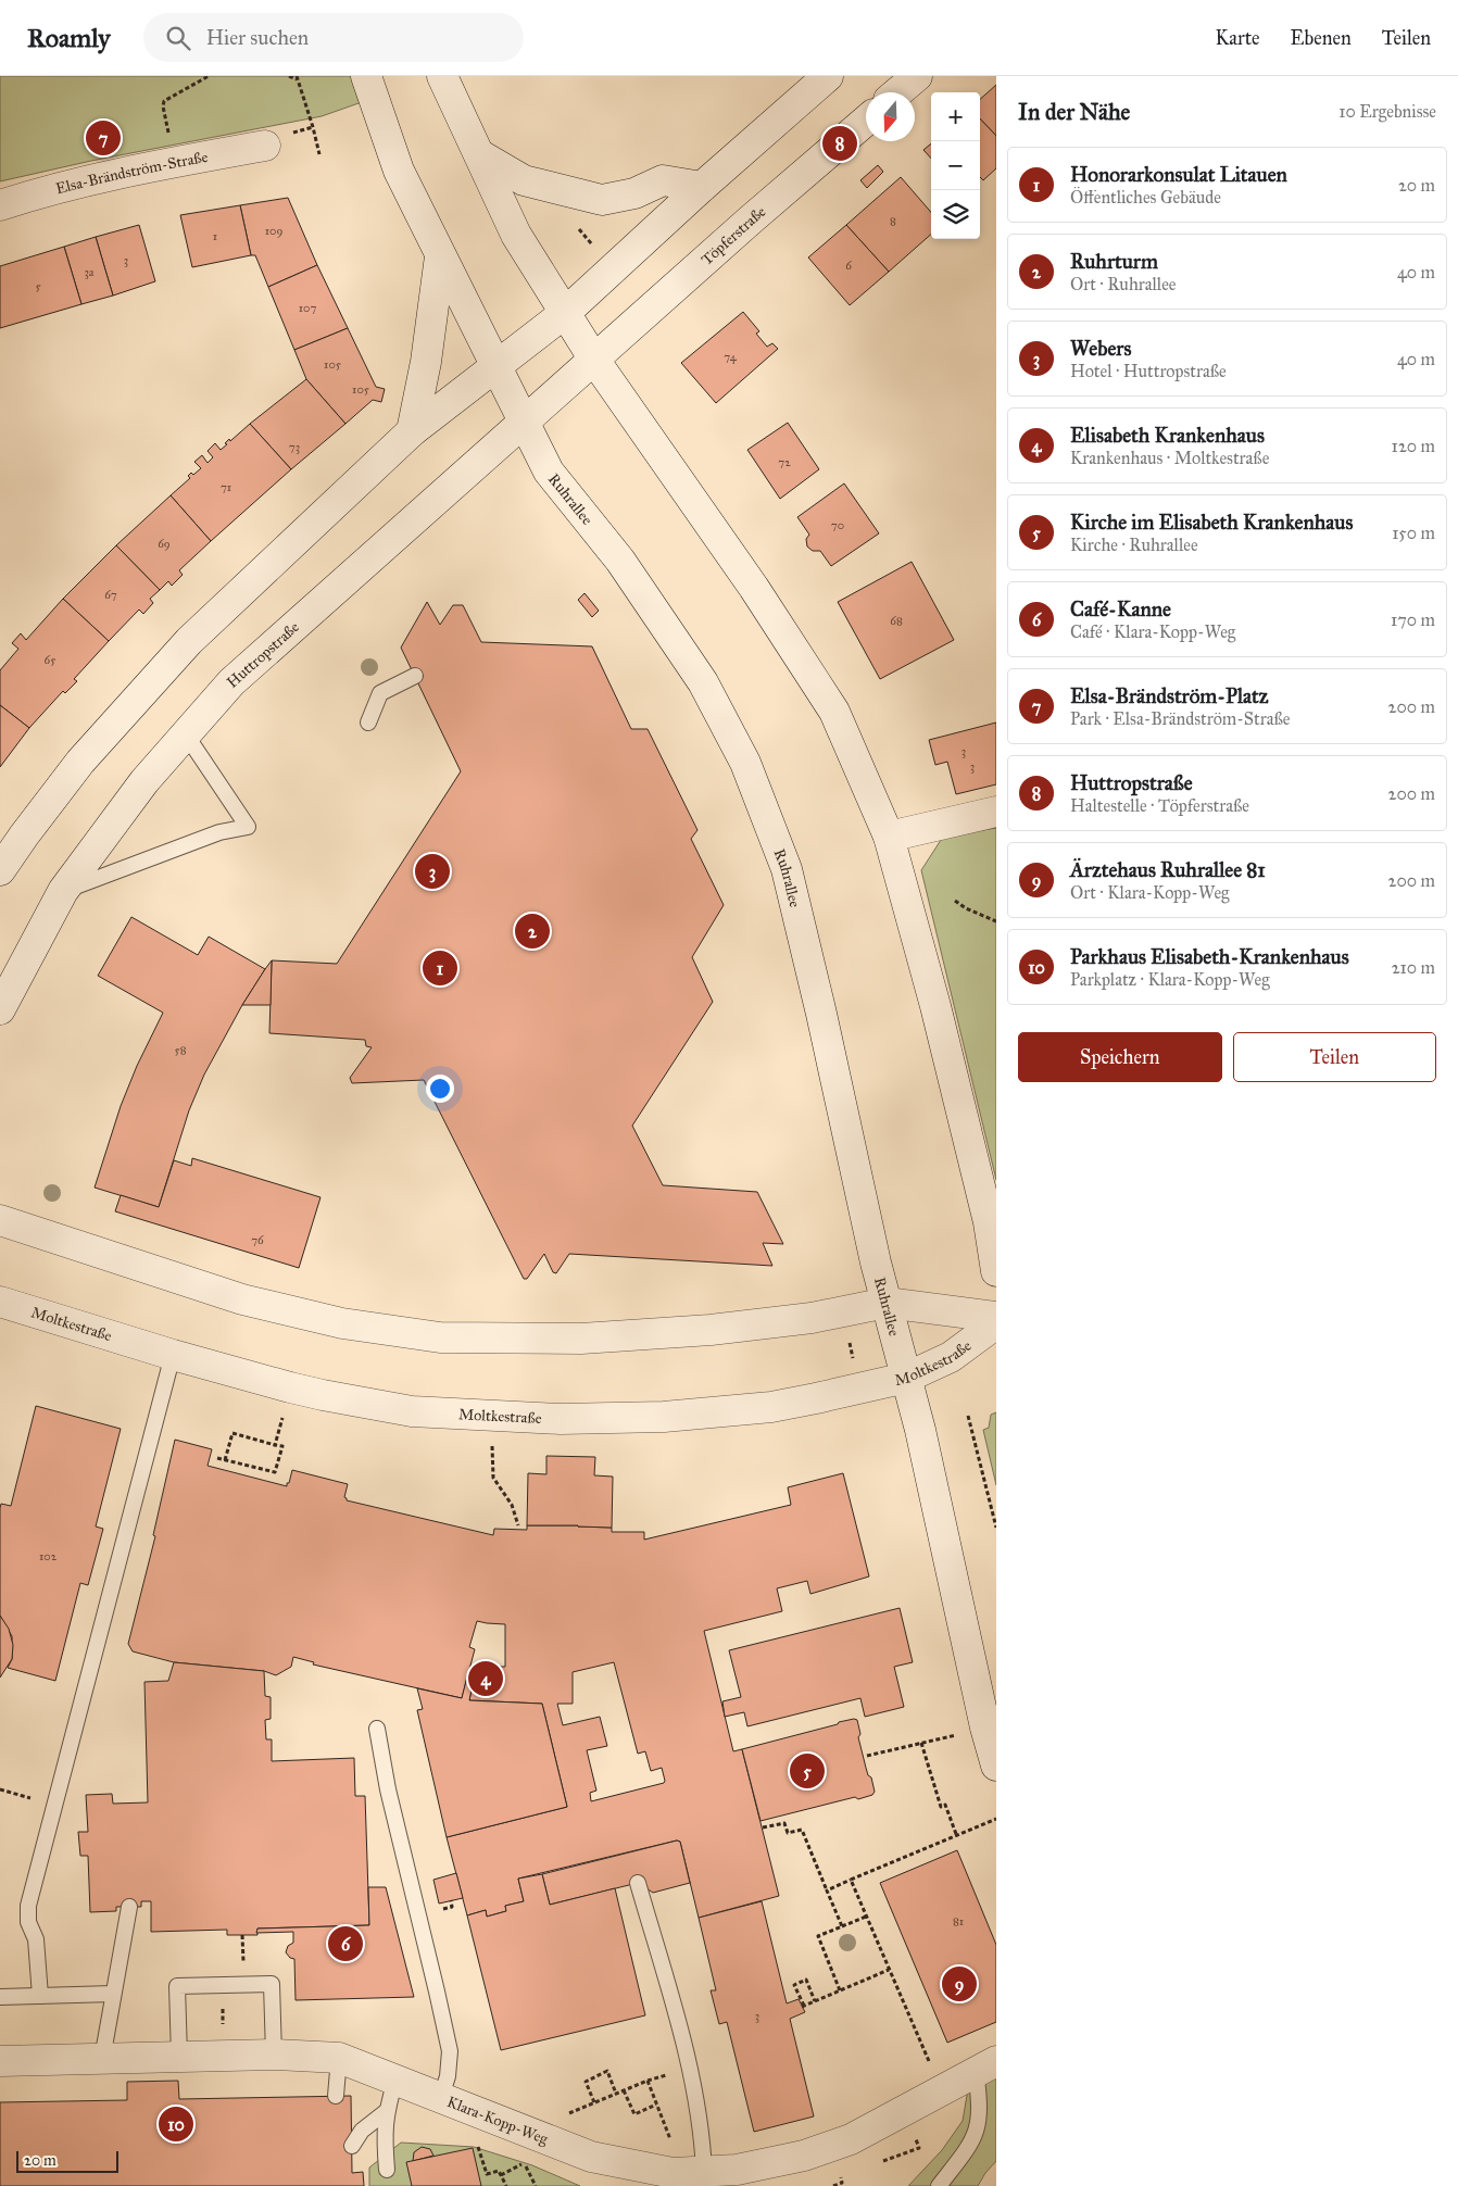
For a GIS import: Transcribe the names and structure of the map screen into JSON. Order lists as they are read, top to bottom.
{
  "streets": {
    "main road": [
      "Elsa-Brändström-Straße",
      "Töpferstraße",
      "Ruhrallee",
      "Huttropstraße",
      "Moltkestraße",
      "Klara-Kopp-Weg"
    ]
  },
  "crossings": [
    ["Töpferstraße", "Huttropstraße"],
    ["Ruhrallee", "Huttropstraße"],
    ["Ruhrallee", "Moltkestraße"]
  ],
  "house_numbers": [
    "8",
    "109",
    "1",
    "3",
    "6",
    "3a",
    "5",
    "107",
    "74",
    "105",
    "105",
    "73",
    "72",
    "71",
    "70",
    "69",
    "67",
    "68",
    "65",
    "3",
    "3",
    "58",
    "76",
    "102",
    "81",
    "3"
  ],
  "scale_bar": "20 m",
  "north": "bottom",
  "page": {
    "header": "Roamly",
    "search": "Hier suchen",
    "nav": ["Karte", "Ebenen", "Teilen"],
    "heading": ["In der Nähe", "10 Ergebnisse"],
    "map_buttons": ["+", "−"],
    "pins": [
      "7",
      "8",
      "3",
      "2",
      "1",
      "4",
      "5",
      "6",
      "9",
      "10"
    ],
    "list": [
      {
        "mark": "1",
        "name": "Honorarkonsulat Litauen",
        "note": "Öffentliches Gebäude",
        "value": "20 m"
      },
      {
        "mark": "2",
        "name": "Ruhrturm",
        "note": "Ort · Ruhrallee",
        "value": "40 m"
      },
      {
        "mark": "3",
        "name": "Webers",
        "note": "Hotel · Huttropstraße",
        "value": "40 m"
      },
      {
        "mark": "4",
        "name": "Elisabeth Krankenhaus",
        "note": "Krankenhaus · Moltkestraße",
        "value": "120 m"
      },
      {
        "mark": "5",
        "name": "Kirche im Elisabeth Krankenhaus",
        "note": "Kirche · Ruhrallee",
        "value": "150 m"
      },
      {
        "mark": "6",
        "name": "Café-Kanne",
        "note": "Café · Klara-Kopp-Weg",
        "value": "170 m"
      },
      {
        "mark": "7",
        "name": "Elsa-Brändström-Platz",
        "note": "Park · Elsa-Brändström-Straße",
        "value": "200 m"
      },
      {
        "mark": "8",
        "name": "Huttropstraße",
        "note": "Haltestelle · Töpferstraße",
        "value": "200 m"
      },
      {
        "mark": "9",
        "name": "Ärztehaus Ruhrallee 81",
        "note": "Ort · Klara-Kopp-Weg",
        "value": "200 m"
      },
      {
        "mark": "10",
        "name": "Parkhaus Elisabeth-Krankenhaus",
        "note": "Parkplatz · Klara-Kopp-Weg",
        "value": "210 m"
      }
    ],
    "buttons": ["Speichern", "Teilen"],
    "scale": "20 m"
  }
}
